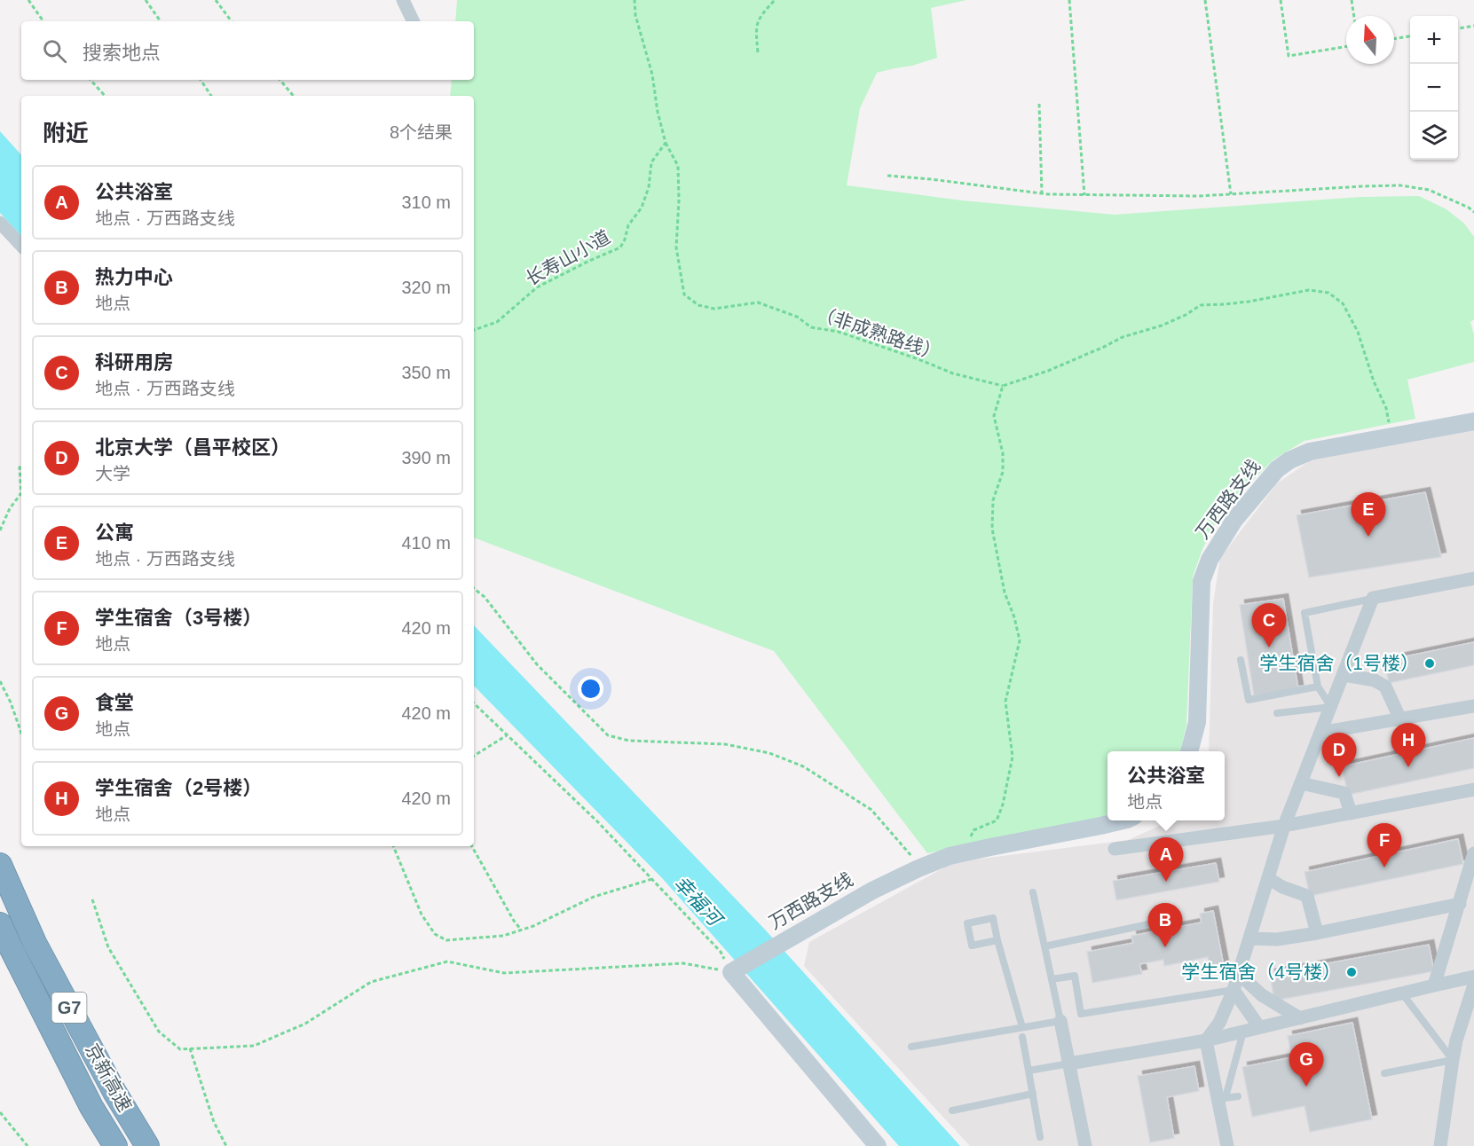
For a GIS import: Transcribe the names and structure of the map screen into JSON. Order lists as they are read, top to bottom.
{
  "streets": {
    "highway": ["G7", "京新高速"],
    "street": ["万西路支线"],
    "path": ["长寿山小道", "（非成熟路线）"]
  },
  "crossings": [
    ["长寿山小道", "（非成熟路线）"]
  ],
  "water": ["幸福河"],
  "places": ["学生宿舍（1号楼）", "学生宿舍（4号楼）"],
  "north": "top",
  "page": {
    "map_buttons": ["+", "−"],
    "search": "搜索地点",
    "heading": ["附近", "8个结果"],
    "list": [
      {
        "mark": "A",
        "name": "公共浴室",
        "note": "地点 · 万西路支线",
        "value": "310 m"
      },
      {
        "mark": "B",
        "name": "热力中心",
        "note": "地点",
        "value": "320 m"
      },
      {
        "mark": "C",
        "name": "科研用房",
        "note": "地点 · 万西路支线",
        "value": "350 m"
      },
      {
        "mark": "D",
        "name": "北京大学（昌平校区）",
        "note": "大学",
        "value": "390 m"
      },
      {
        "mark": "E",
        "name": "公寓",
        "note": "地点 · 万西路支线",
        "value": "410 m"
      },
      {
        "mark": "F",
        "name": "学生宿舍（3号楼）",
        "note": "地点",
        "value": "420 m"
      },
      {
        "mark": "G",
        "name": "食堂",
        "note": "地点",
        "value": "420 m"
      },
      {
        "mark": "H",
        "name": "学生宿舍（2号楼）",
        "note": "地点",
        "value": "420 m"
      }
    ],
    "pins": [
      "E",
      "C",
      "H",
      "D",
      "F",
      "A",
      "B",
      "G"
    ],
    "popup": ["公共浴室", "地点"]
  }
}
